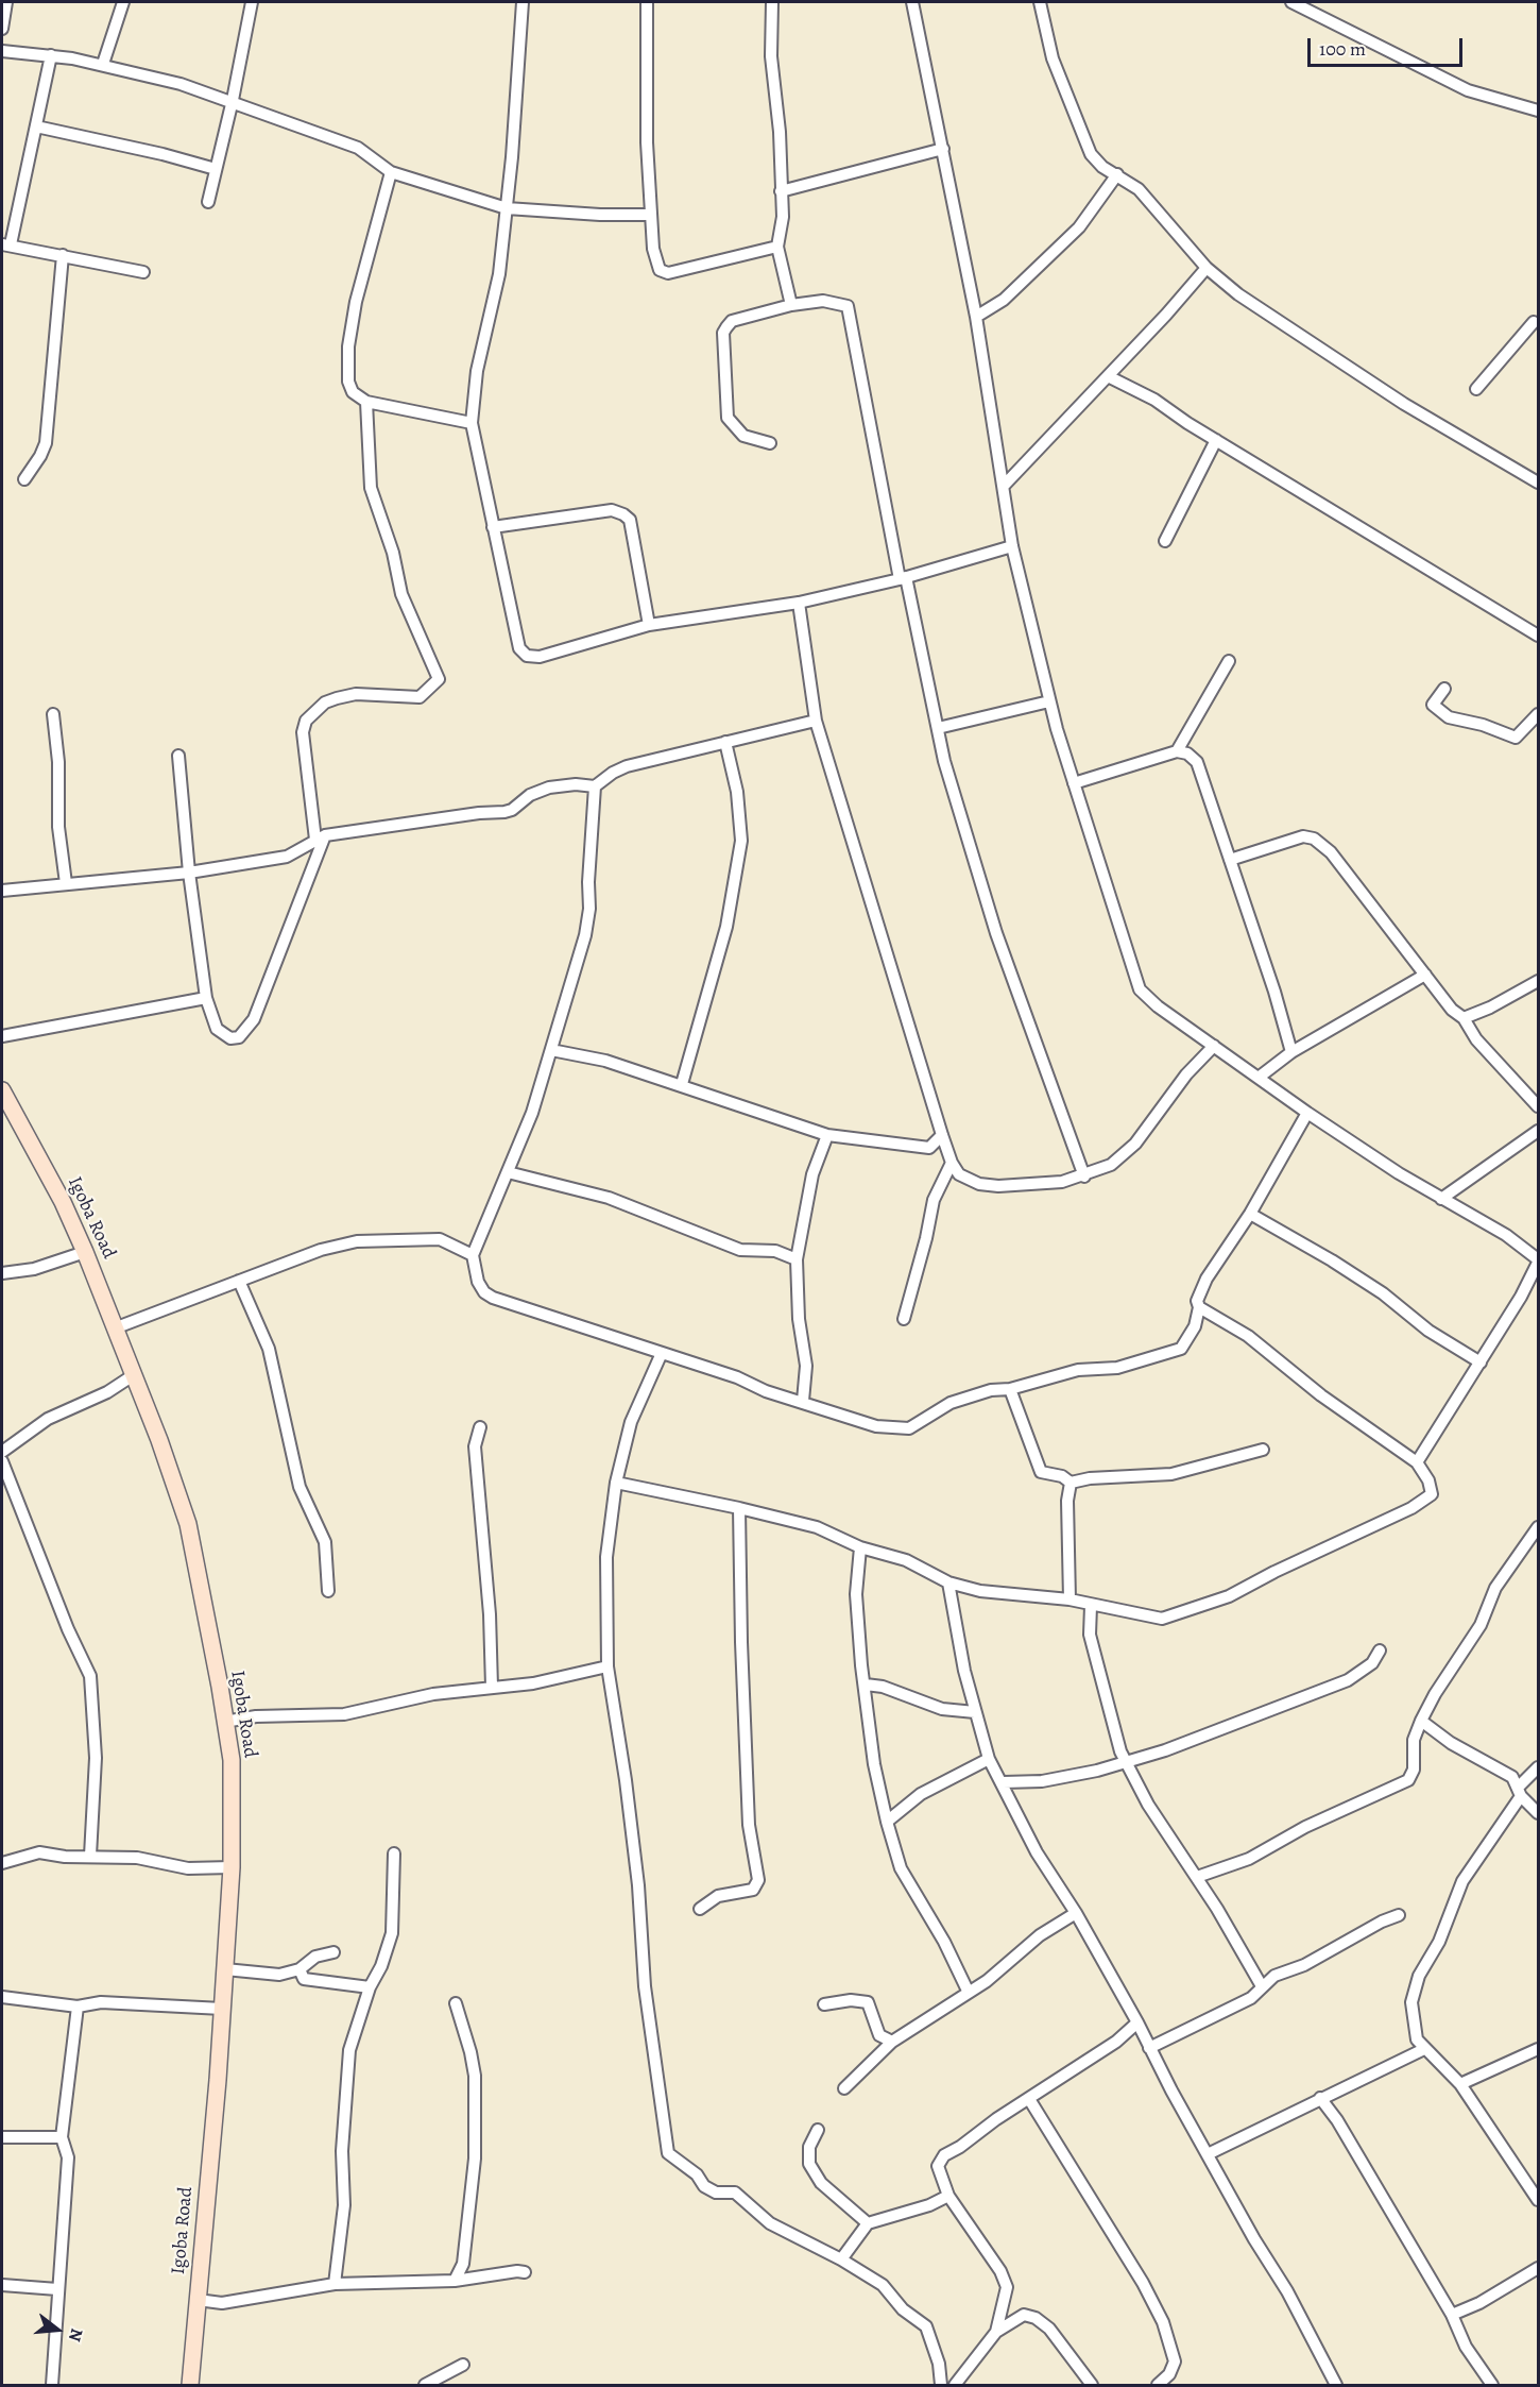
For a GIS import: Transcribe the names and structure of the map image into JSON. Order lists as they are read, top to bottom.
{
  "streets": {
    "street": ["Igoba Road"]
  },
  "scale_bar": "100 m",
  "north": "right"
}
